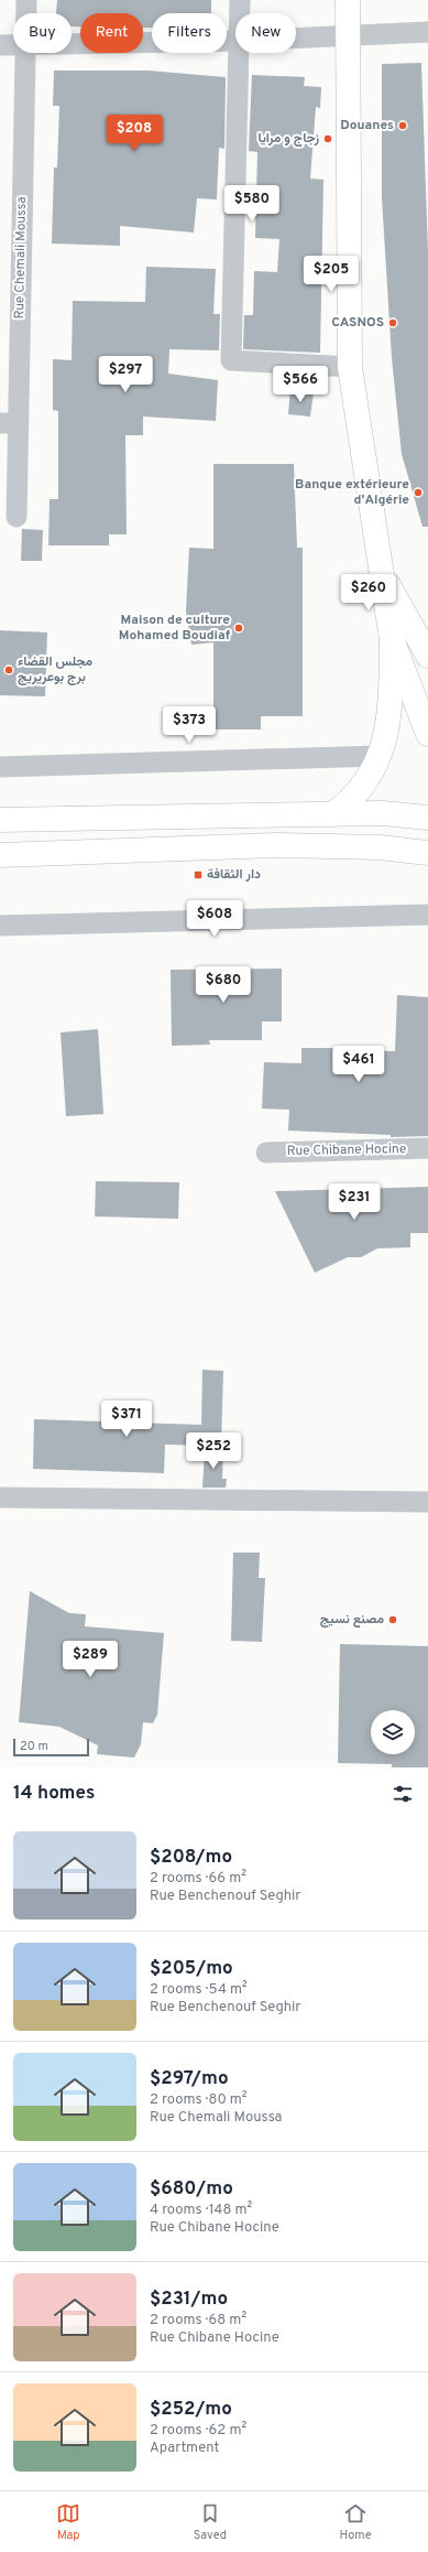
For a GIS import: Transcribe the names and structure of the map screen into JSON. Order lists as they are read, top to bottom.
{
  "streets": {
    "street": ["Rue Chemali Moussa", "Rue Chibane Hocine"]
  },
  "places": {
    "other": [
      "Douanes",
      "زجاج و مرايا",
      "CASNOS",
      "Banque extérieure d'Algérie",
      "Maison de culture Mohamed Boudiaf",
      "مجلس القضاء برج بوعريريج",
      "مصنع نسيج"
    ],
    "transit": ["دار الثقافة"]
  },
  "scale_bar": "20 m",
  "page": {
    "chip": [
      "Buy",
      "Rent",
      "Filters",
      "New"
    ],
    "price": [
      "$208",
      "$580",
      "$205",
      "$297",
      "$566",
      "$260",
      "$373",
      "$608",
      "$680",
      "$461",
      "$231",
      "$371",
      "$252",
      "$289"
    ],
    "scale": "20 m",
    "heading": "14 homes",
    "list": [
      {
        "name": "$208/mo",
        "note": "2 rooms · 66 m² · Rue Benchenouf Seghir"
      },
      {
        "name": "$205/mo",
        "note": "2 rooms · 54 m² · Rue Benchenouf Seghir"
      },
      {
        "name": "$297/mo",
        "note": "2 rooms · 80 m² · Rue Chemali Moussa"
      },
      {
        "name": "$680/mo",
        "note": "4 rooms · 148 m² · Rue Chibane Hocine"
      },
      {
        "name": "$231/mo",
        "note": "2 rooms · 68 m² · Rue Chibane Hocine"
      },
      {
        "name": "$252/mo",
        "note": "2 rooms · 62 m² · Apartment"
      }
    ],
    "tabs": ["Map", "Saved", "Home"]
  }
}
